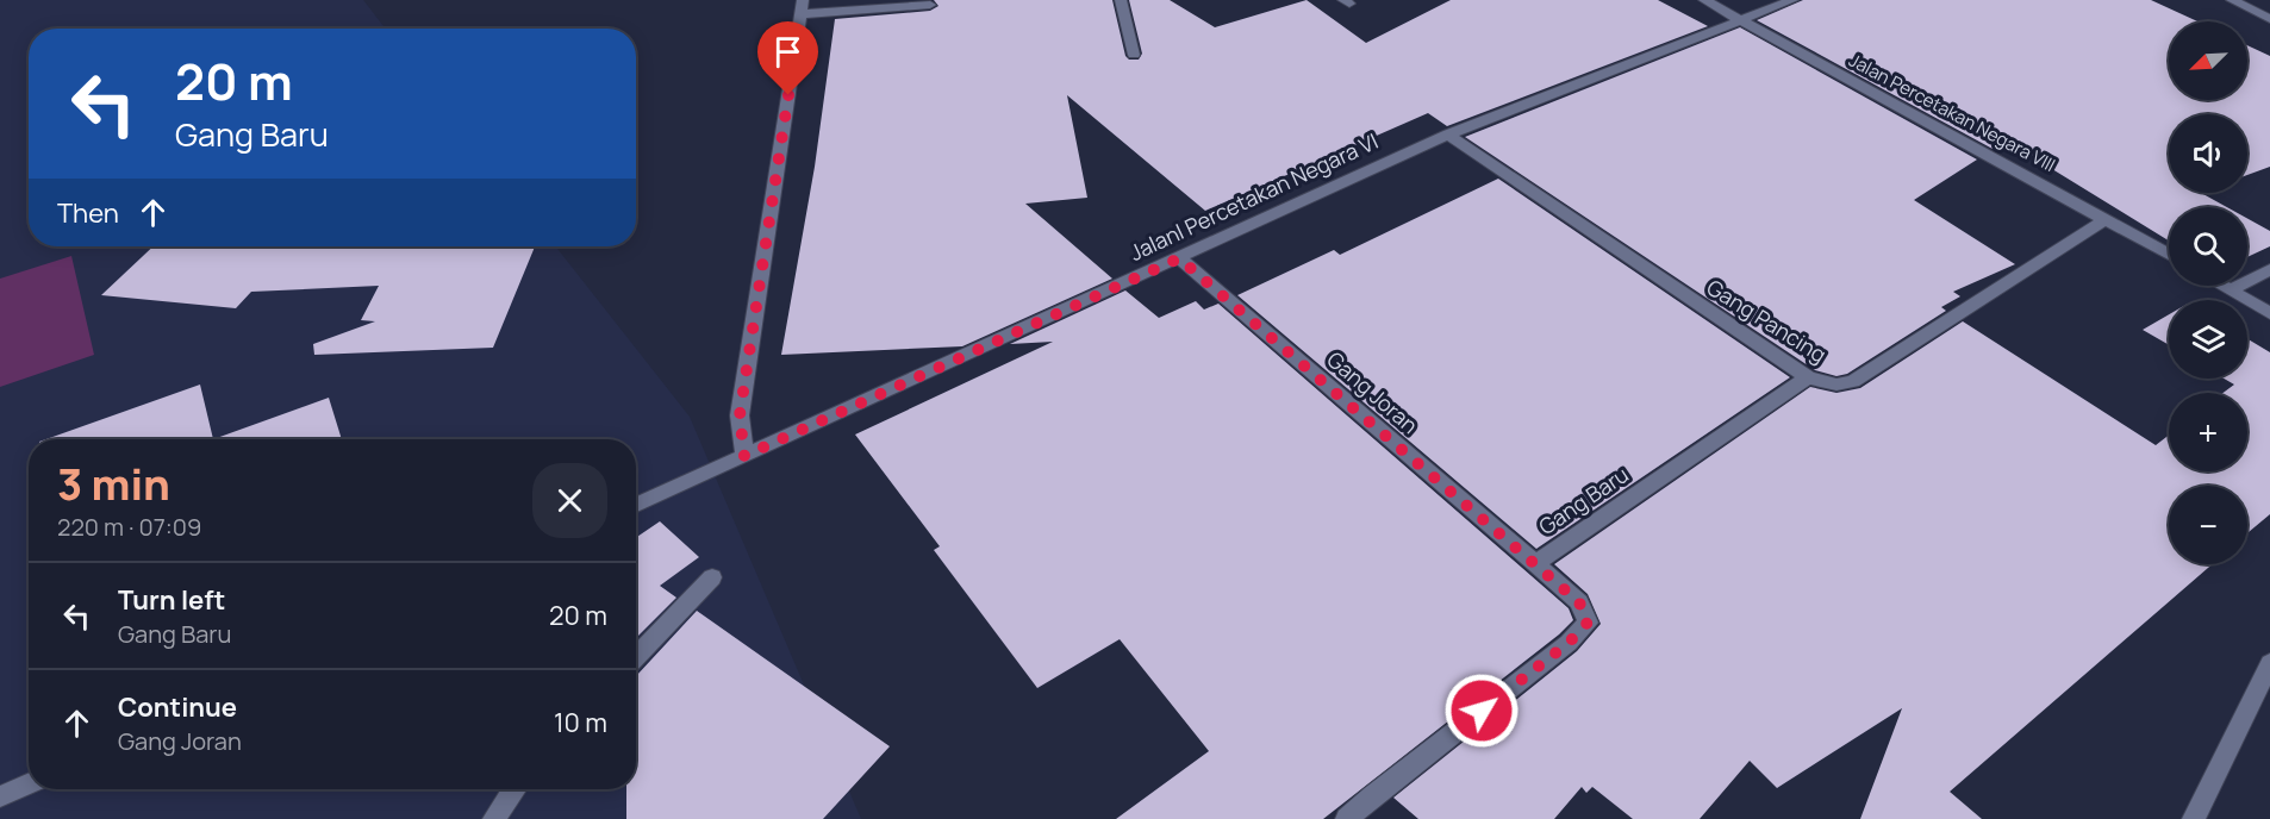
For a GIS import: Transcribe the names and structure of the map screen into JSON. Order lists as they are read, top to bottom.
{
  "streets": {
    "street": [
      "Jalan Percetakan Negara VIII",
      "Jalanl Percetakan Negara VI",
      "Gang Pancing",
      "Gang Joran",
      "Gang Baru"
    ]
  },
  "crossings": [
    ["Jalan Percetakan Negara VIII", "Jalanl Percetakan Negara VI"],
    ["Jalan Percetakan Negara VIII", "Gang Pancing"],
    ["Jalanl Percetakan Negara VI", "Gang Pancing"],
    ["Jalanl Percetakan Negara VI", "Gang Joran"],
    ["Gang Pancing", "Gang Baru"],
    ["Gang Joran", "Gang Baru"]
  ],
  "north": "bottom left",
  "page": {
    "map_buttons": ["+", "−"],
    "turn": ["20 m", "Gang Baru"],
    "then": "Then",
    "heading": ["3 min", "220 m · 07:09"],
    "list": [
      {
        "name": "Turn left",
        "note": "Gang Baru",
        "value": "20 m"
      },
      {
        "name": "Continue",
        "note": "Gang Joran",
        "value": "10 m"
      }
    ]
  }
}
